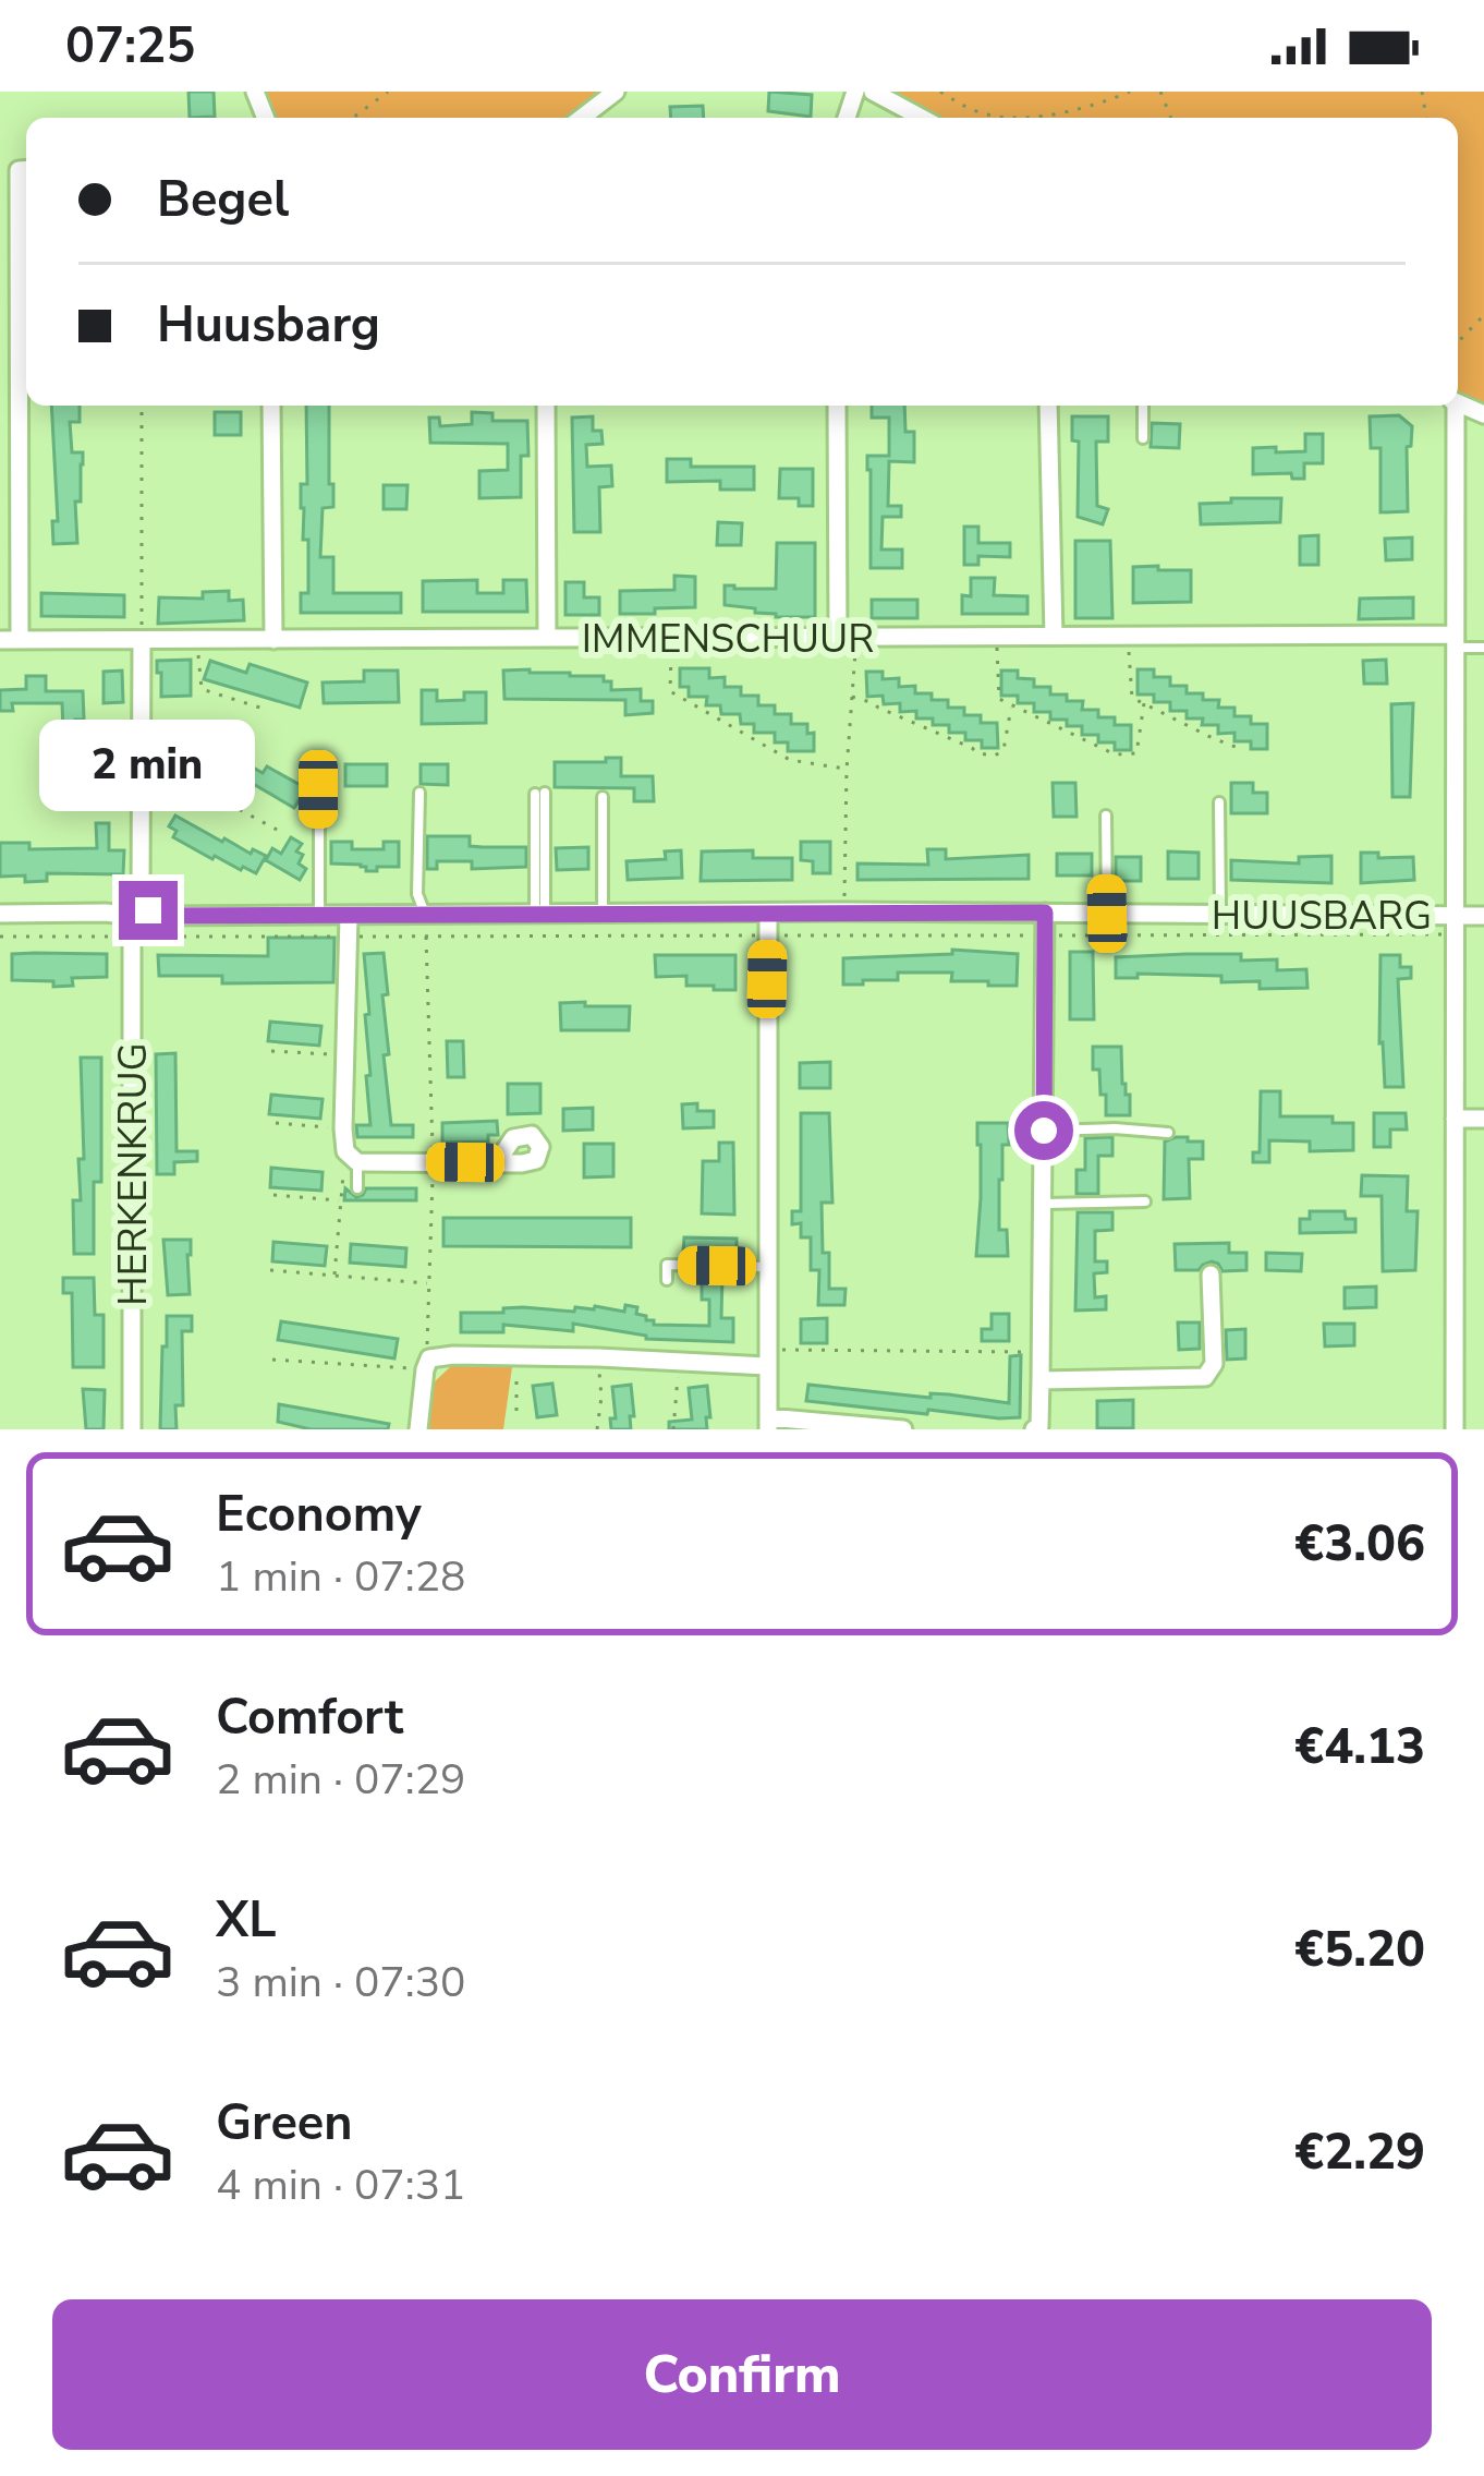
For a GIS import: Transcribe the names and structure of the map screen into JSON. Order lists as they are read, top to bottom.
{
  "streets": {
    "street": ["IMMENSCHUUR", "HUUSBARG", "HERKENKRUG"]
  },
  "page": {
    "status": "07:25",
    "banner": ["Begel", "Huusbarg"],
    "bubble": "2 min",
    "list": [
      {
        "name": "Economy",
        "note": "1 min · 07:28",
        "value": "€3.06"
      },
      {
        "name": "Comfort",
        "note": "2 min · 07:29",
        "value": "€4.13"
      },
      {
        "name": "XL",
        "note": "3 min · 07:30",
        "value": "€5.20"
      },
      {
        "name": "Green",
        "note": "4 min · 07:31",
        "value": "€2.29"
      }
    ],
    "buttons": "Confirm"
  }
}
